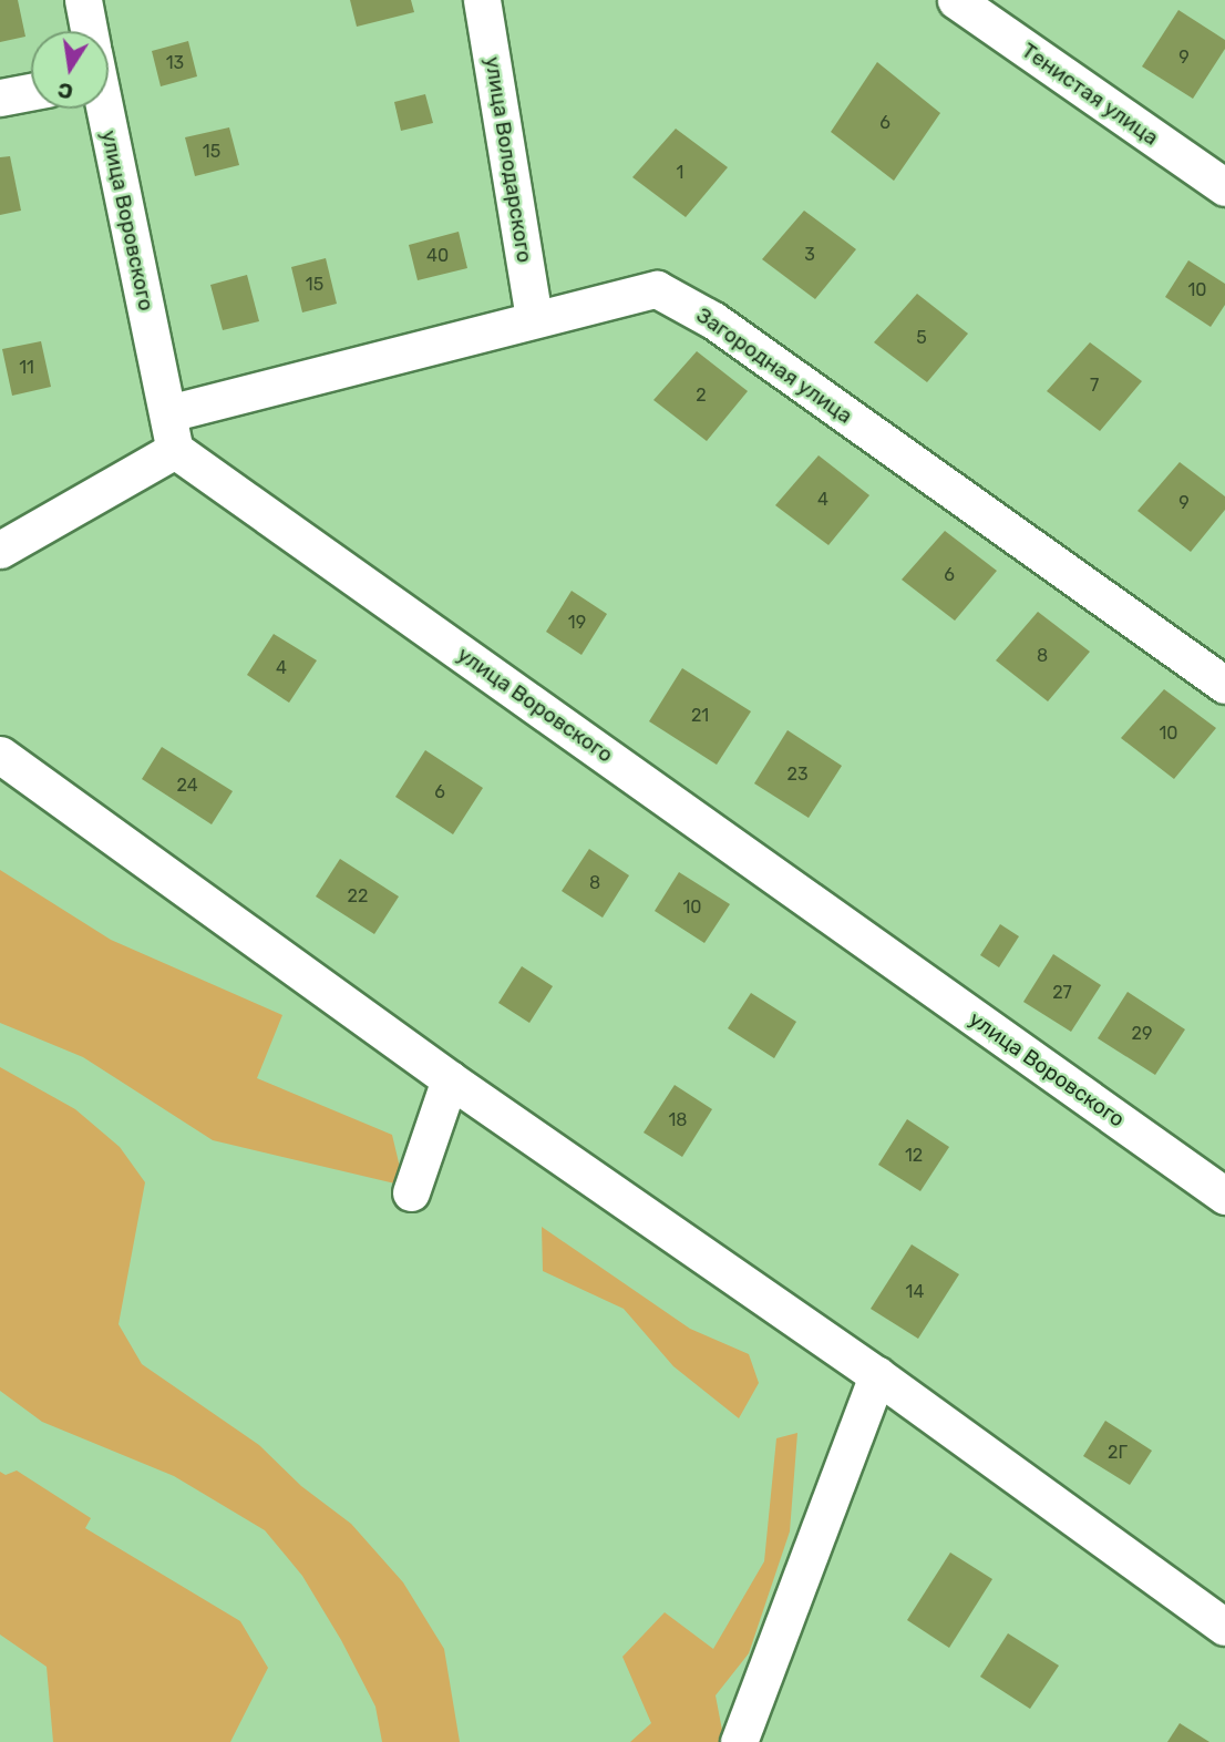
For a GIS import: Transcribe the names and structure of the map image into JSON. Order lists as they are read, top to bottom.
{
  "streets": {
    "street": [
      "Тенистая улица",
      "улица Володарского",
      "улица Воровского",
      "Загородная улица"
    ]
  },
  "crossings": [
    ["улица Володарского", "Загородная улица"],
    ["улица Воровского", "Загородная улица"]
  ],
  "house_numbers": [
    "9",
    "13",
    "6",
    "15",
    "1",
    "3",
    "40",
    "15",
    "10",
    "5",
    "11",
    "7",
    "2",
    "4",
    "9",
    "6",
    "19",
    "8",
    "4",
    "21",
    "10",
    "23",
    "24",
    "6",
    "8",
    "22",
    "10",
    "27",
    "29",
    "18",
    "12",
    "14",
    "2Г"
  ],
  "north": "bottom"
}
